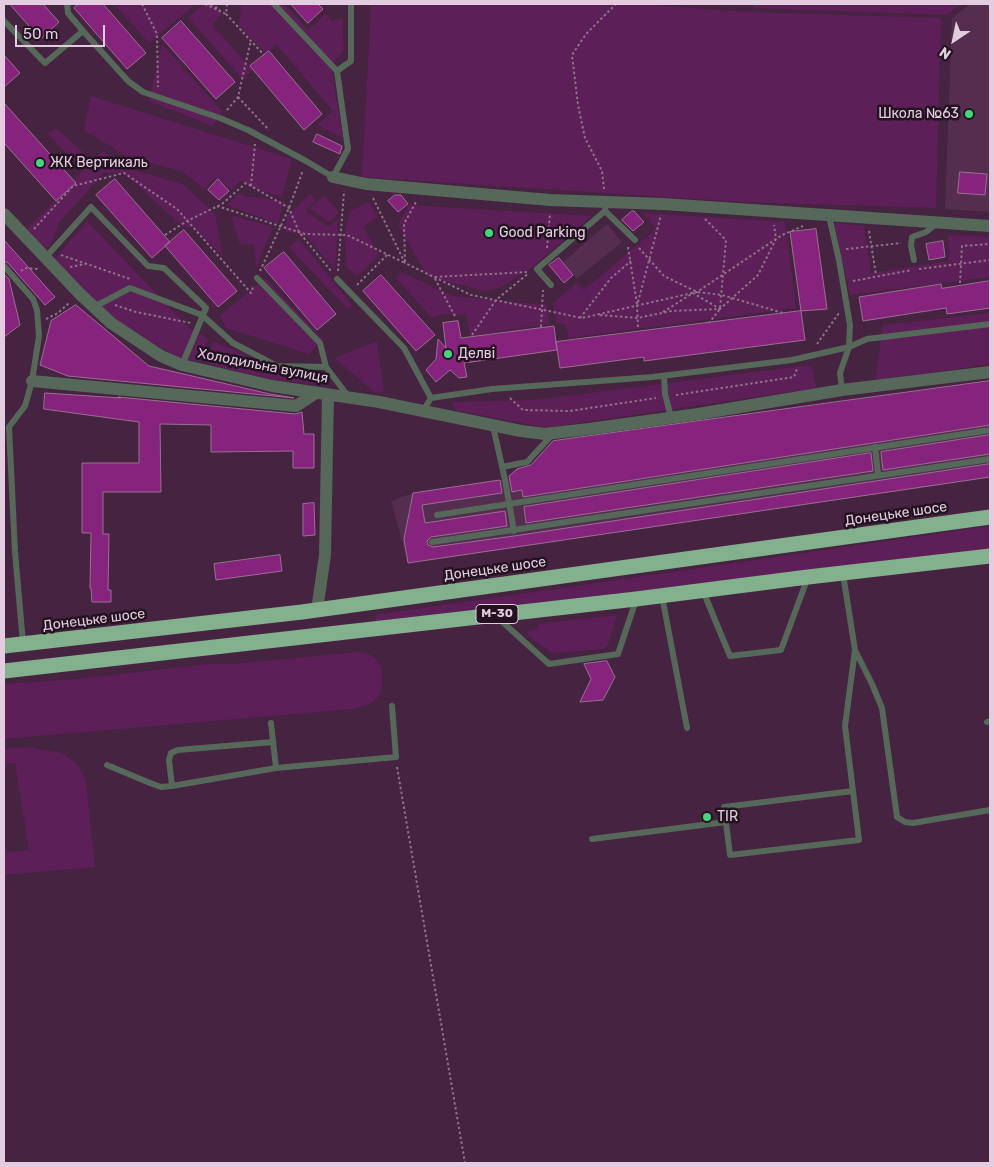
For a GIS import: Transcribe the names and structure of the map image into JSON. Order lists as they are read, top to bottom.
{
  "streets": {
    "highway": ["Донецьке шосе", "М-30"],
    "street": ["Холодильна вулиця"]
  },
  "places": [
    "Школа №63",
    "ЖК Вертикаль",
    "Good Parking",
    "Делві",
    "TIR"
  ],
  "scale_bar": "50 m",
  "north": "bottom left"
}
